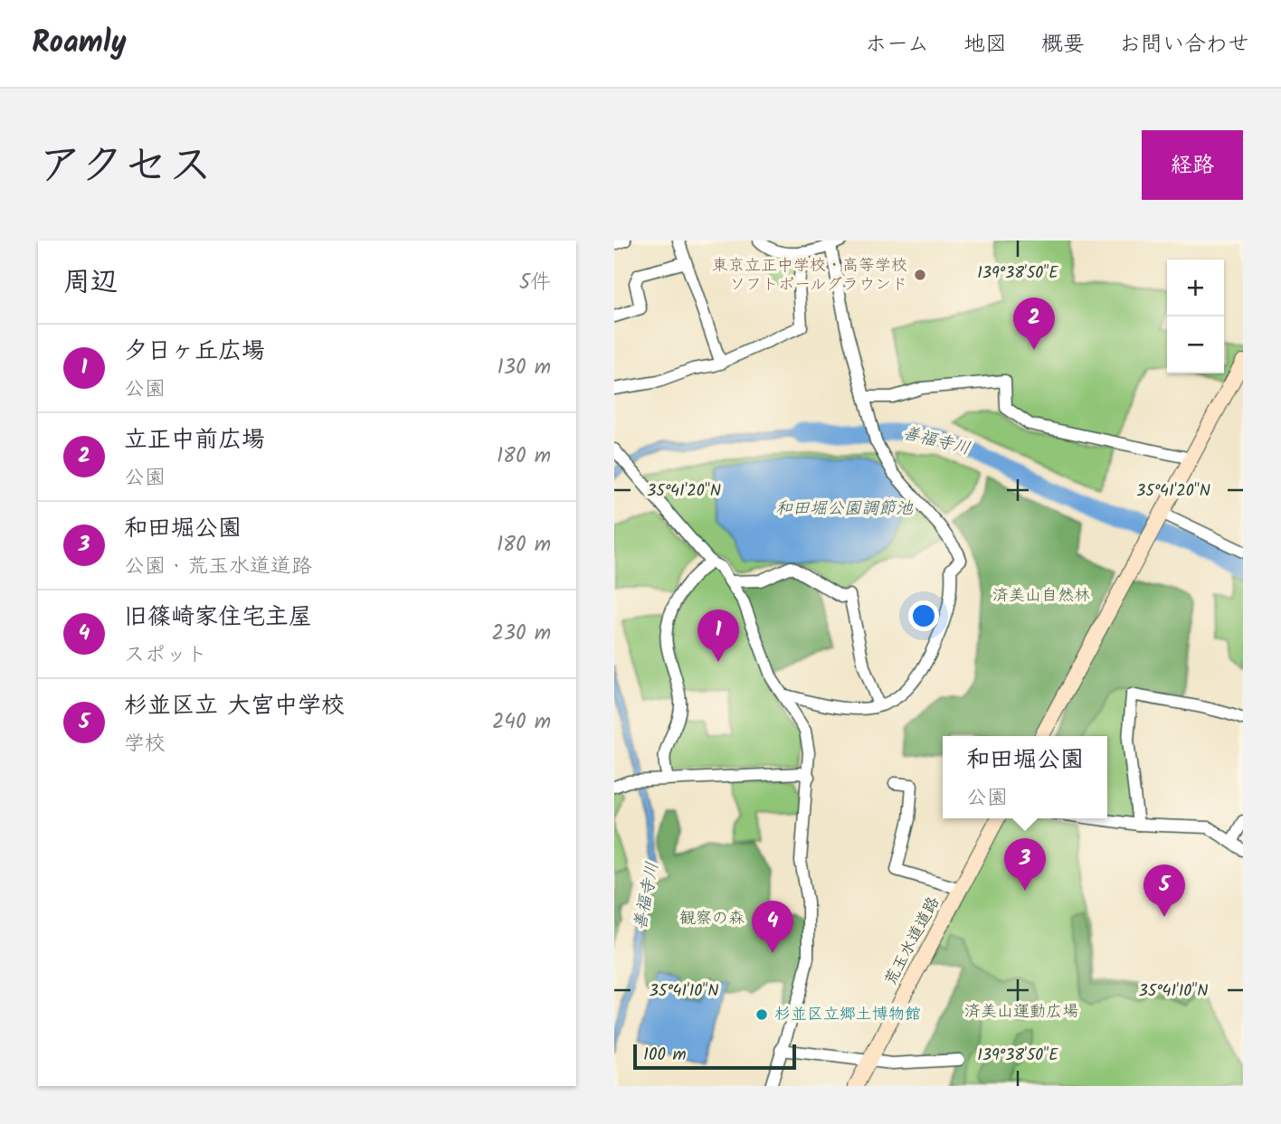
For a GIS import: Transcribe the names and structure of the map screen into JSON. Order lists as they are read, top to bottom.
{
  "streets": {
    "main road": ["荒玉水道道路"]
  },
  "water": ["善福寺川", "和田堀公園調節池"],
  "parks": ["済美山自然林", "観察の森", "済美山運動広場"],
  "places": ["東京立正中学校・高等学校 ソフトボールグラウンド", "杉並区立郷土博物館"],
  "scale_bar": "100 m",
  "page": {
    "header": "Roamly",
    "nav": [
      "ホーム",
      "地図",
      "概要",
      "お問い合わせ"
    ],
    "title": "アクセス",
    "buttons": "経路",
    "heading": ["周辺", "5件"],
    "map_buttons": ["+", "−"],
    "pins": [
      "2",
      "1",
      "3",
      "5",
      "4"
    ],
    "list": [
      {
        "mark": "1",
        "name": "夕日ヶ丘広場",
        "note": "公園",
        "value": "130 m"
      },
      {
        "mark": "2",
        "name": "立正中前広場",
        "note": "公園",
        "value": "180 m"
      },
      {
        "mark": "3",
        "name": "和田堀公園",
        "note": "公園 · 荒玉水道道路",
        "value": "180 m"
      },
      {
        "mark": "4",
        "name": "旧篠崎家住宅主屋",
        "note": "スポット",
        "value": "230 m"
      },
      {
        "mark": "5",
        "name": "杉並区立 大宮中学校",
        "note": "学校",
        "value": "240 m"
      }
    ],
    "popup": ["和田堀公園", "公園"],
    "scale": "100 m"
  },
  "coordinates": ["139°38'50\"E", "35°41'20\"N", "35°41'10\"N"]
}
